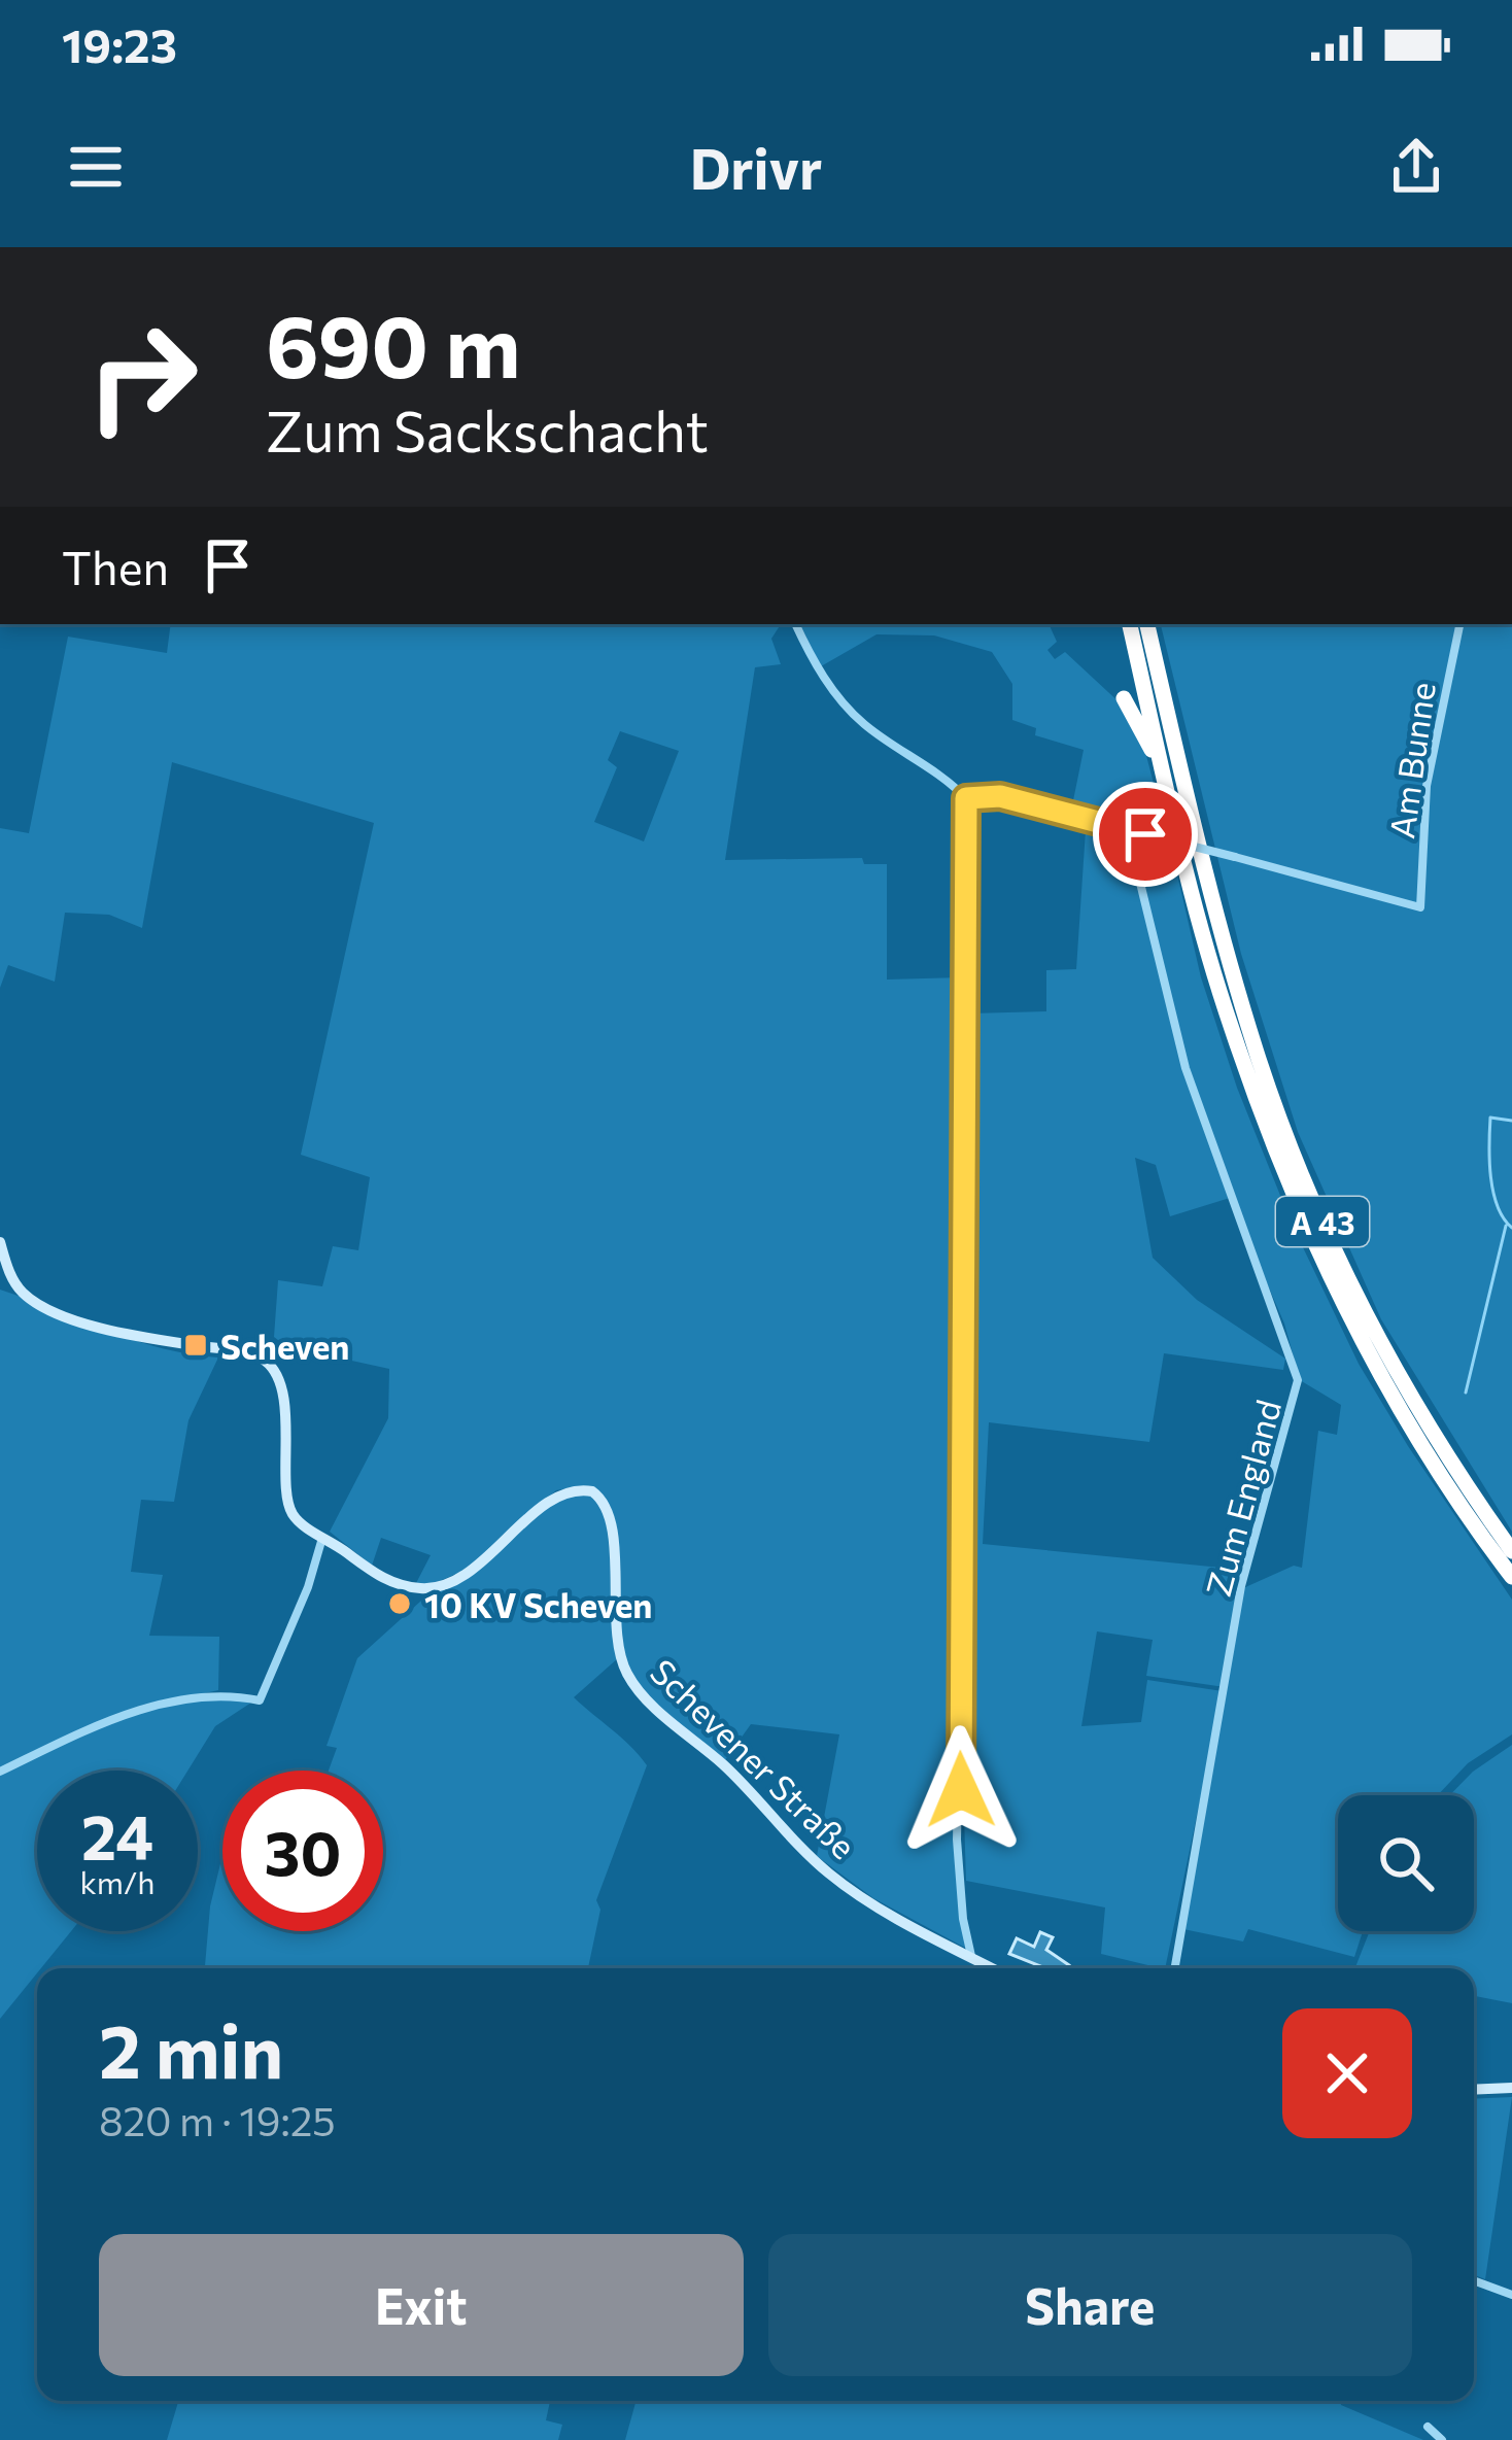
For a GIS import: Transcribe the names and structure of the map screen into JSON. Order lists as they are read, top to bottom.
{
  "streets": {
    "highway": ["A 43"],
    "main road": ["Schevener Straße"],
    "street": ["Am Bunne", "Zum England"]
  },
  "crossings": [
    ["Am Bunne", "Zum England"]
  ],
  "places": {
    "transit": ["Scheven"],
    "other": ["10 KV Scheven"]
  },
  "page": {
    "status": "19:23",
    "header": "Drivr",
    "turn": ["690 m", "Zum Sackschacht"],
    "then": "Then",
    "speed": "24 km/h",
    "limit": "30",
    "heading": ["2 min", "820 m · 19:25"],
    "buttons": ["Exit", "Share"]
  }
}
